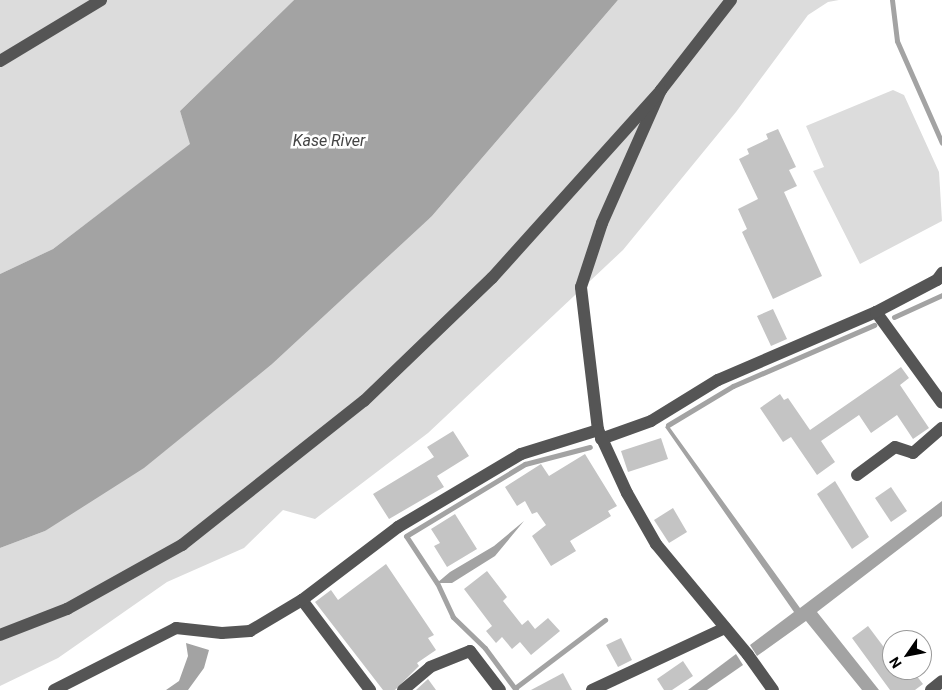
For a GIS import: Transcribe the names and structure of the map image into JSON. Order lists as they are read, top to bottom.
{
  "water": ["Kase River"],
  "north": "bottom left"
}
